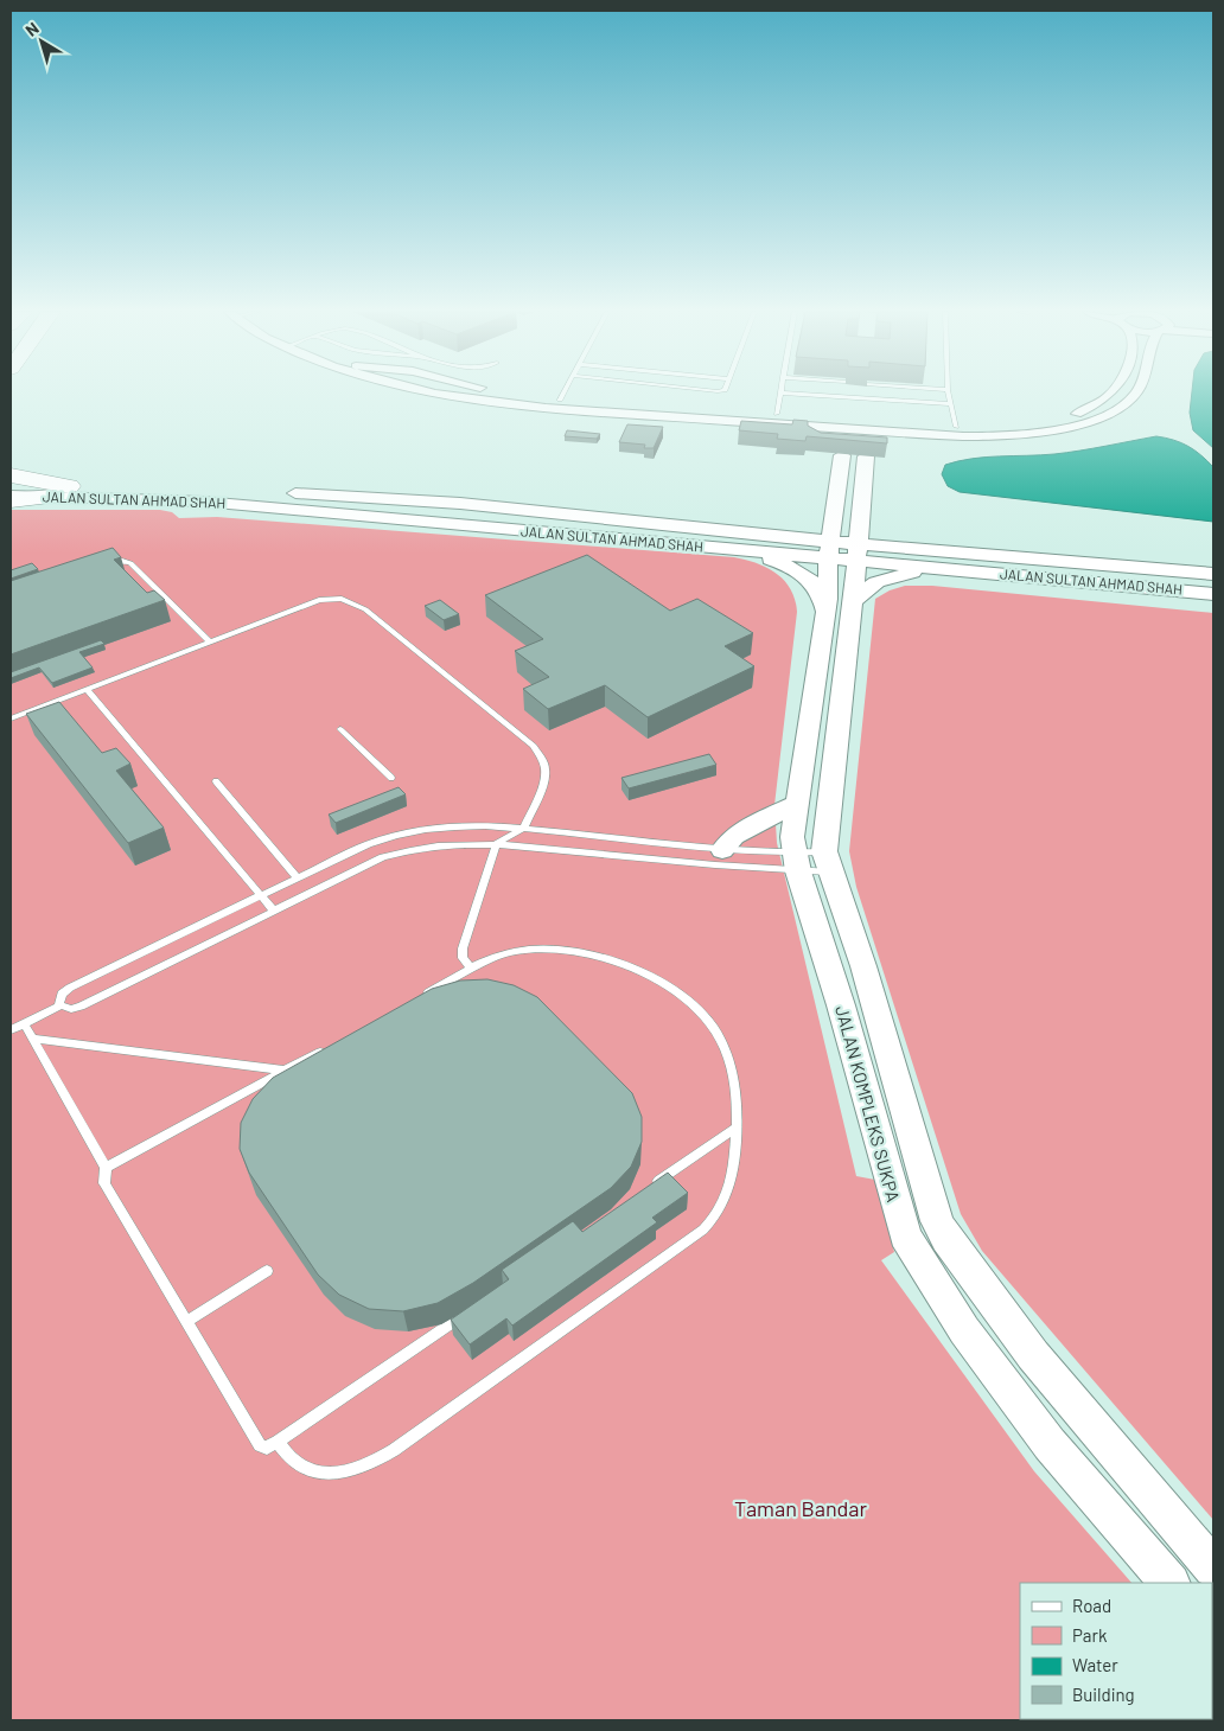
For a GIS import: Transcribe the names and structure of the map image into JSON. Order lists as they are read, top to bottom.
{
  "streets": {
    "main road": ["JALAN SULTAN AHMAD SHAH", "JALAN KOMPLEKS SUKPA"]
  },
  "crossings": [
    ["JALAN SULTAN AHMAD SHAH", "JALAN KOMPLEKS SUKPA"]
  ],
  "parks": ["Taman Bandar"],
  "legend": [
    "Road",
    "Park",
    "Water",
    "Building"
  ],
  "north": "top left"
}
